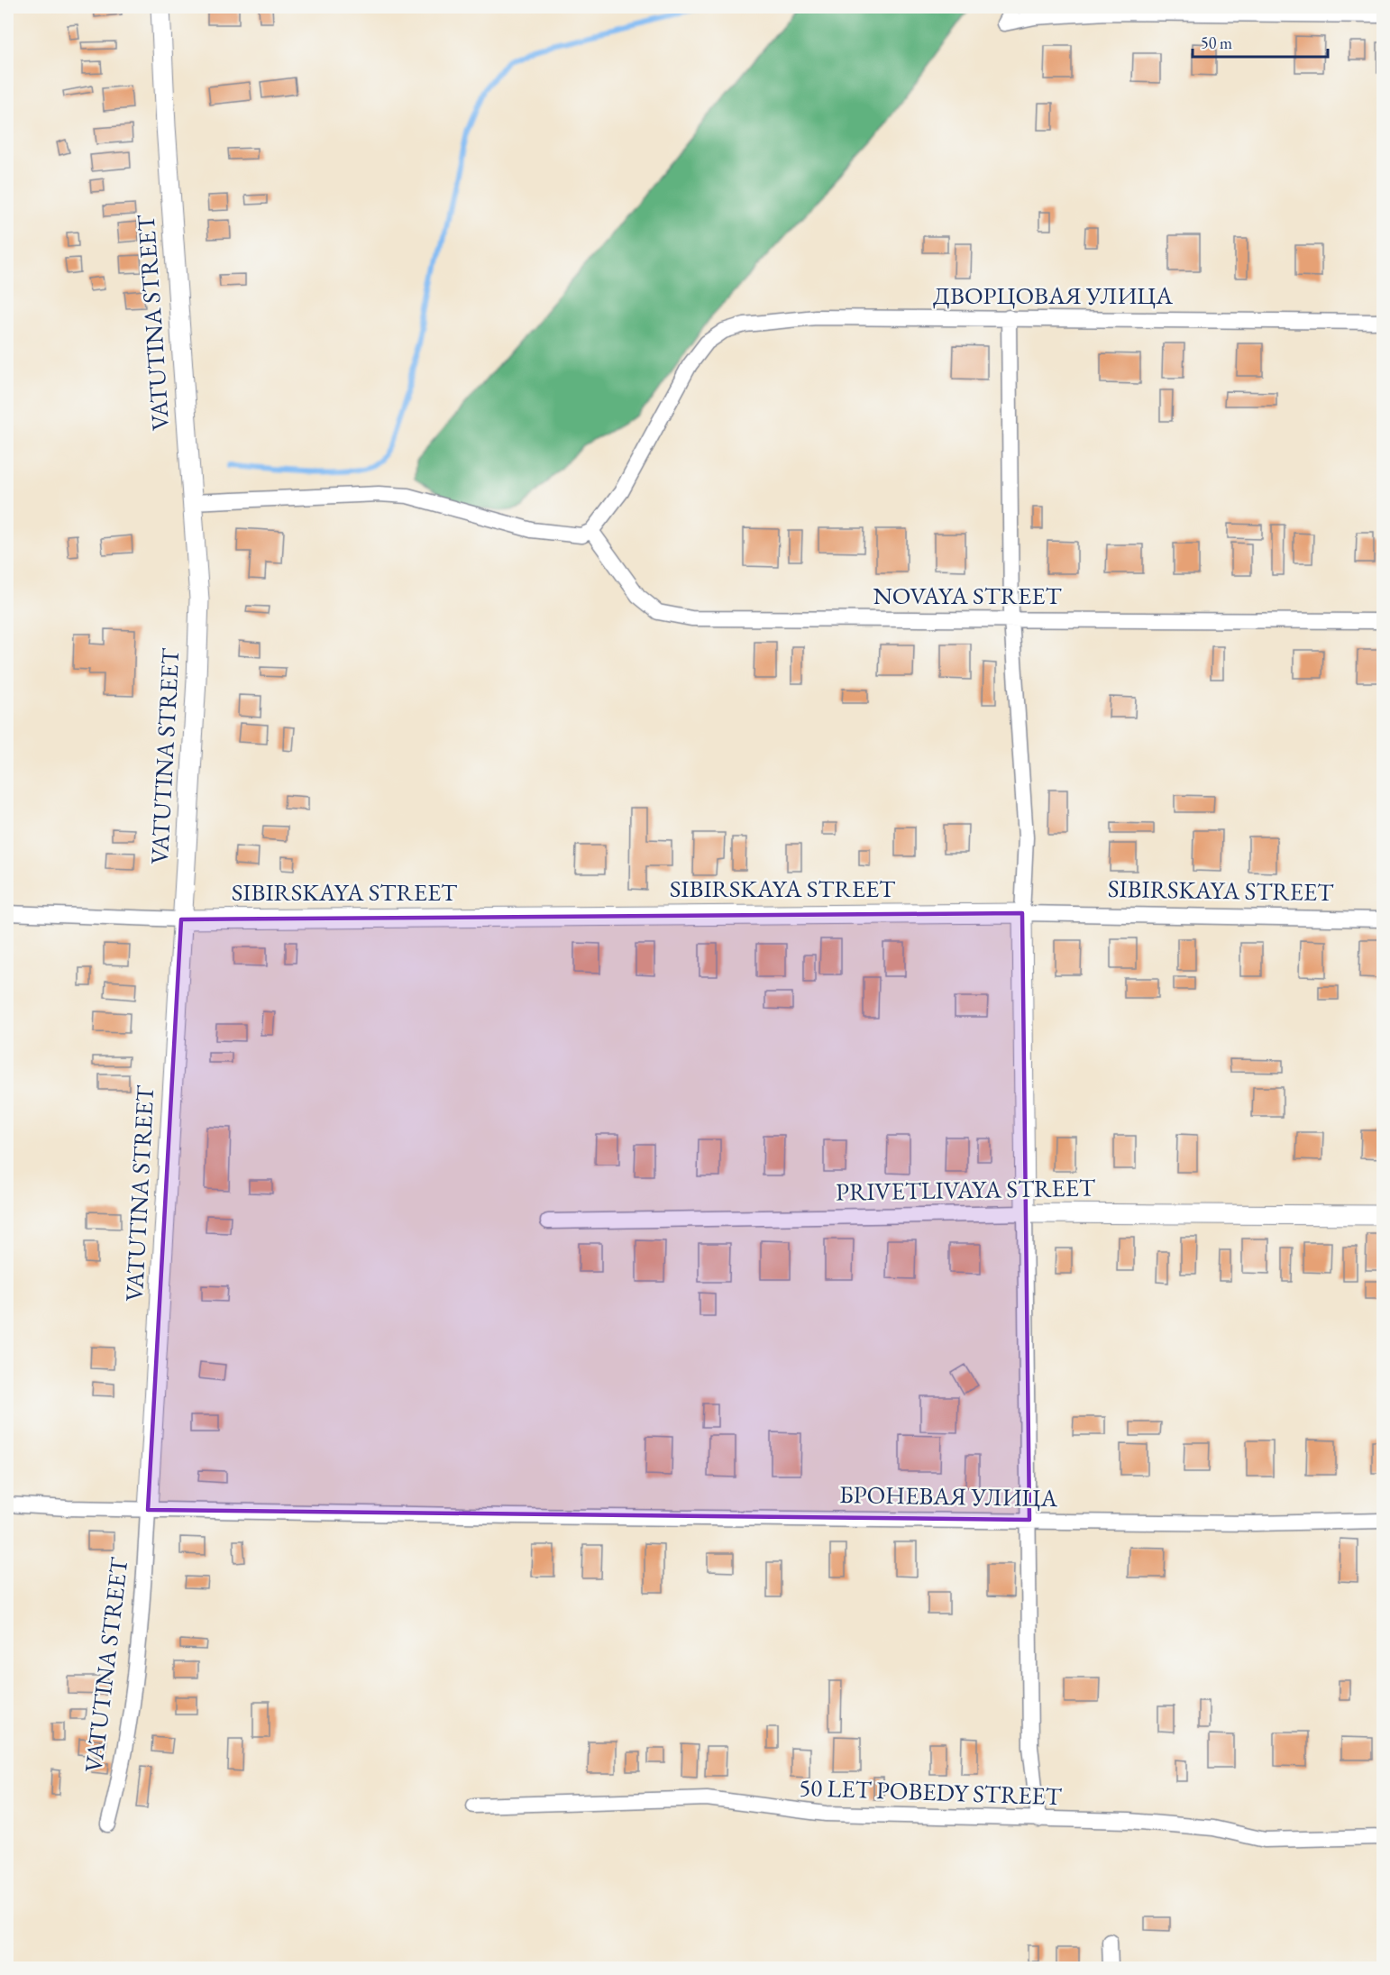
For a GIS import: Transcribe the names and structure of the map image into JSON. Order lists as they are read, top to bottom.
{
  "streets": {
    "street": [
      "ДВОРЦОВАЯ УЛИЦА",
      "VATUTINA STREET",
      "NOVAYA STREET",
      "SIBIRSKAYA STREET",
      "PRIVETLIVAYA STREET",
      "БРОНЕВАЯ УЛИЦА",
      "50 LET POBEDY STREET"
    ]
  },
  "crossings": [
    ["ДВОРЦОВАЯ УЛИЦА", "NOVAYA STREET"],
    ["VATUTINA STREET", "SIBIRSKAYA STREET"],
    ["VATUTINA STREET", "БРОНЕВАЯ УЛИЦА"]
  ],
  "scale_bar": "50 m"
}
